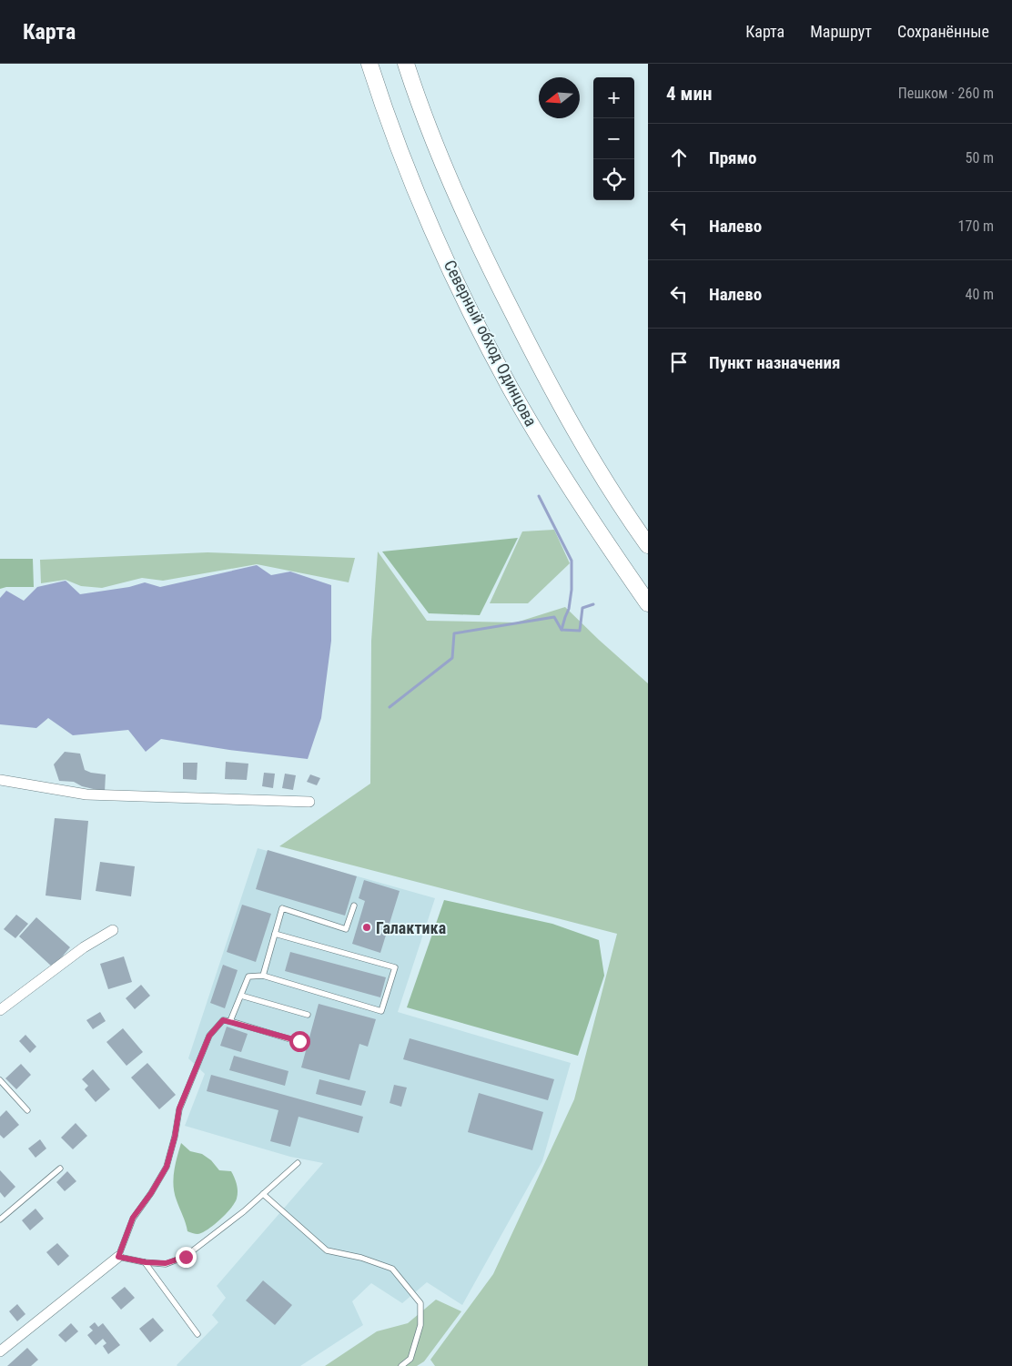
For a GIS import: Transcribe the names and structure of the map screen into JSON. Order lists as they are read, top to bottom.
{
  "streets": {
    "highway": ["Северный обход Одинцова"]
  },
  "places": ["Галактика"],
  "north": "left",
  "page": {
    "header": "Карта",
    "nav": ["Карта", "Маршрут", "Сохранённые"],
    "heading": ["4 мин", "Пешком · 260 m"],
    "map_buttons": ["+", "−"],
    "list": [
      ["Прямо", "50 m"],
      ["Налево", "170 m"],
      ["Налево", "40 m"],
      "Пункт назначения"
    ]
  }
}
